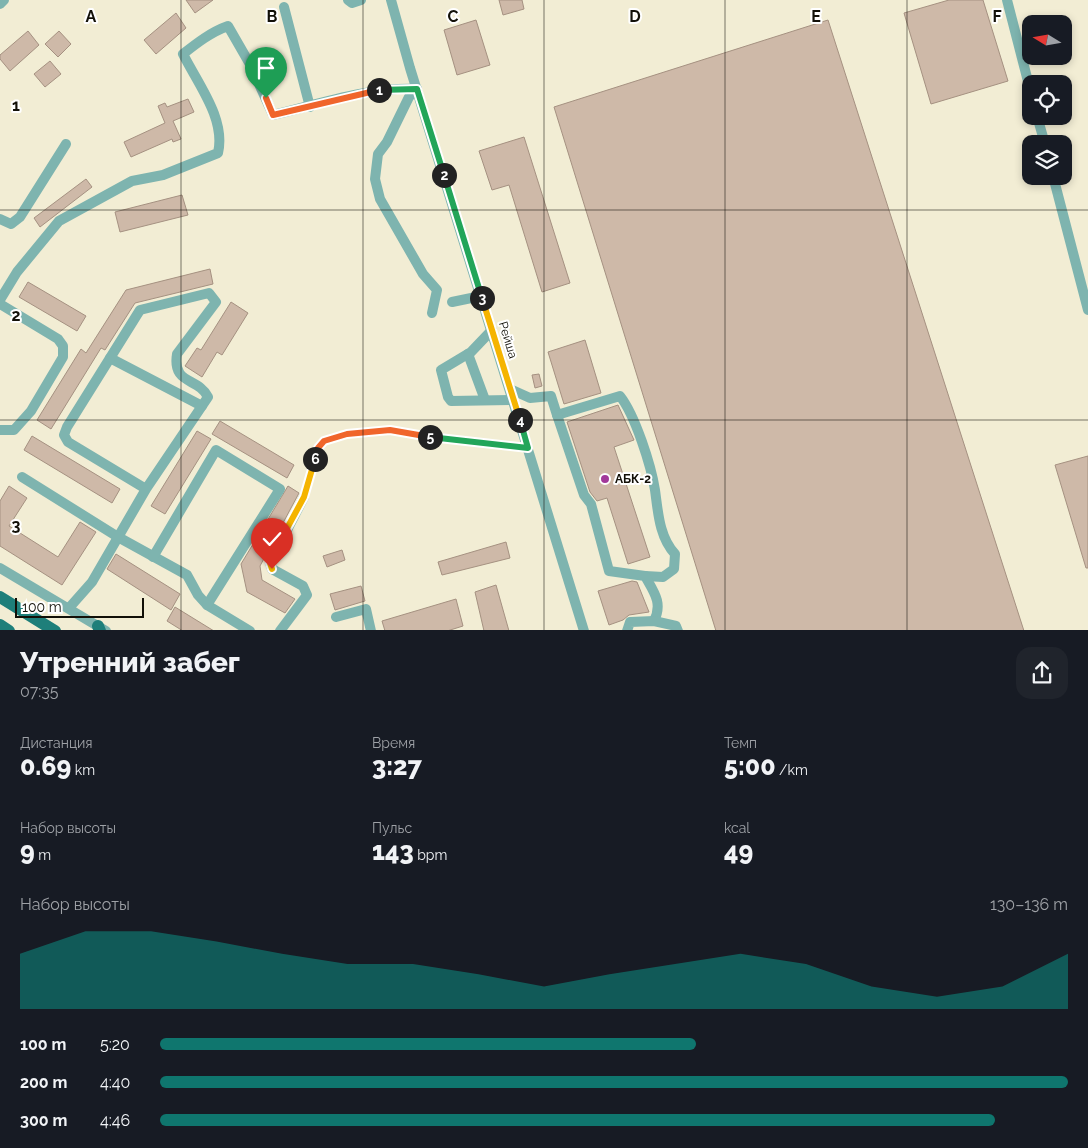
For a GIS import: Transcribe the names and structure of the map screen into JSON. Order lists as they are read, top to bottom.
{
  "streets": {
    "street": ["Рейша"]
  },
  "places": ["АБК-2"],
  "scale_bar": "100 m",
  "north": "left",
  "page": {
    "pins": [
      "1",
      "2",
      "3",
      "4",
      "5",
      "6"
    ],
    "scale": "100 m",
    "heading": ["Утренний забег", "07:35"],
    "stats": [
      ["Дистанция", "0.69 km"],
      ["Время", "3:27"],
      ["Темп", "5:00 /km"],
      ["Набор высоты", "9 m"],
      ["Пульс", "143 bpm"],
      ["kcal", "49"]
    ],
    "chart": ["Набор высоты", "130–136 m"],
    "list": [
      {
        "name": "100 m",
        "note": "5:20"
      },
      {
        "name": "200 m",
        "note": "4:40"
      },
      {
        "name": "300 m",
        "note": "4:46"
      }
    ]
  },
  "grid": {
    "columns": [
      "A",
      "B",
      "C",
      "D",
      "E",
      "F"
    ],
    "rows": ["1", "2", "3"]
  }
}
